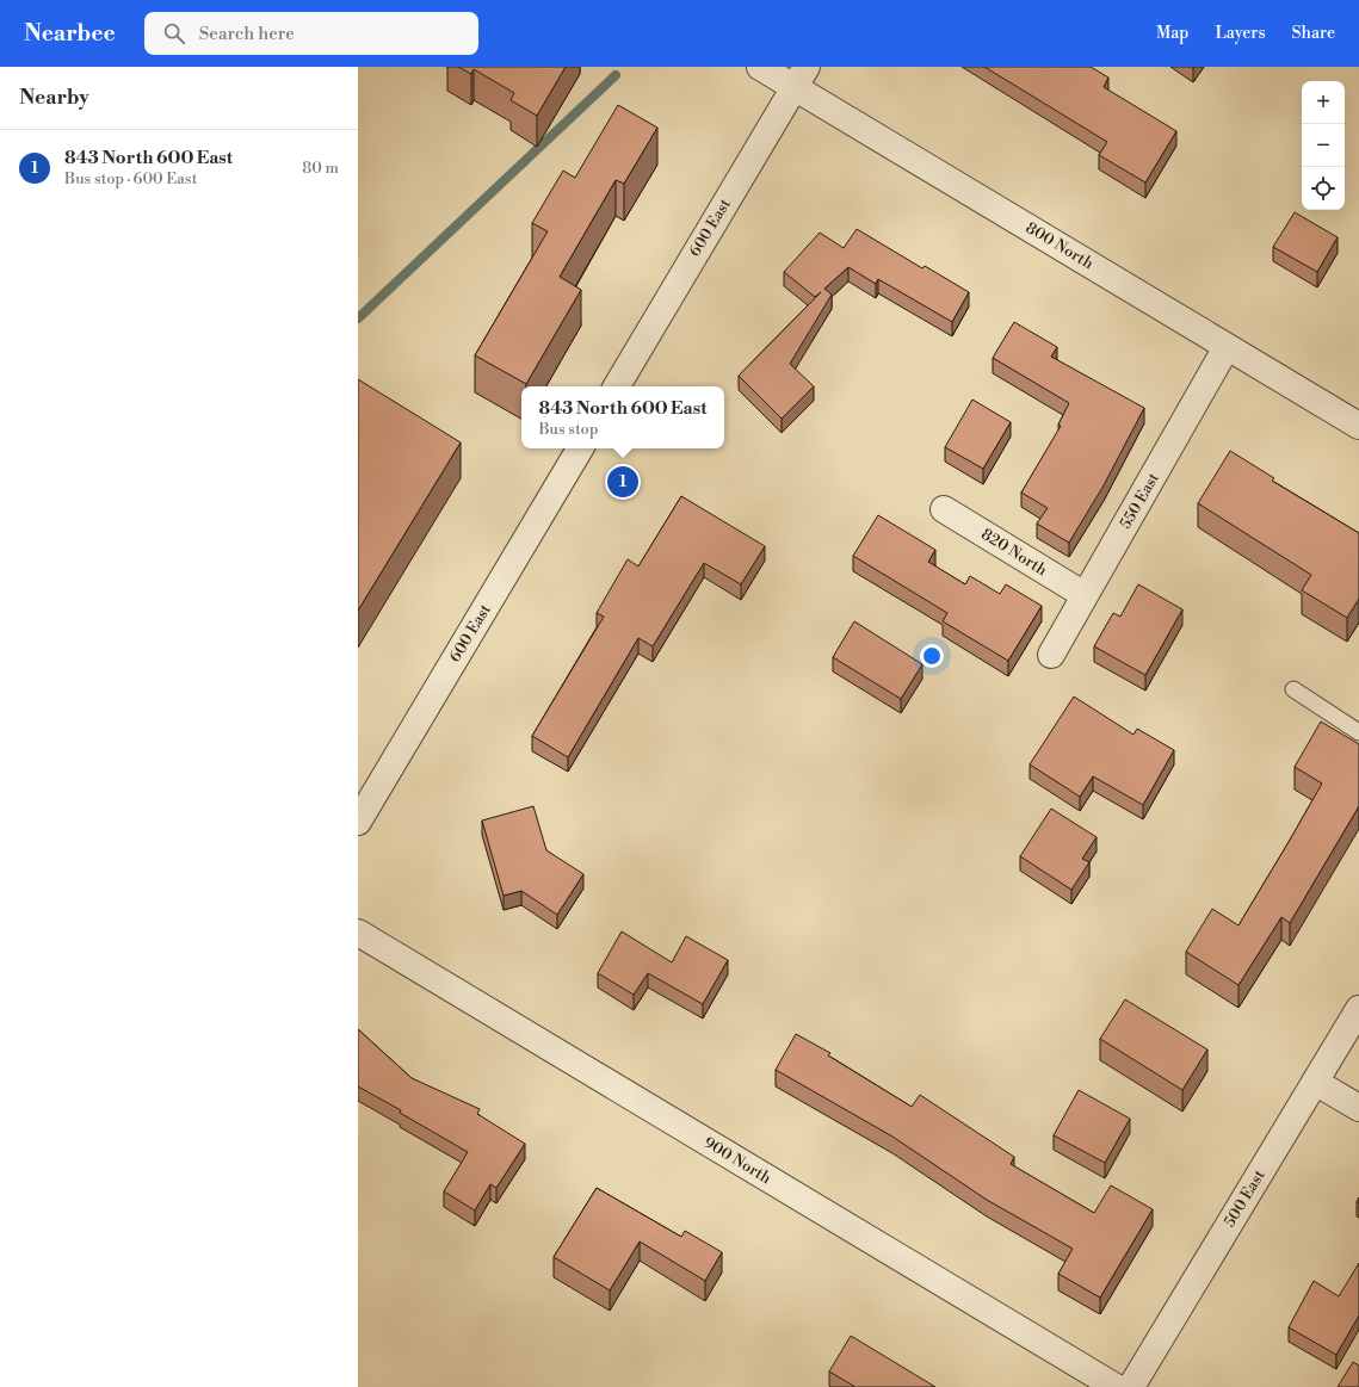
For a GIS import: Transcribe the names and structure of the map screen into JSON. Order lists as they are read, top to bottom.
{
  "streets": {
    "street": [
      "600 East",
      "800 North",
      "550 East",
      "820 North",
      "900 North",
      "500 East"
    ]
  },
  "crossings": [
    ["600 East", "800 North"],
    ["800 North", "550 East"],
    ["550 East", "820 North"]
  ],
  "page": {
    "header": "Nearbee",
    "search": "Search here",
    "nav": ["Map", "Layers", "Share"],
    "heading": "Nearby",
    "map_buttons": ["+", "−"],
    "list": [
      {
        "mark": "1",
        "name": "843 North 600 East",
        "note": "Bus stop · 600 East",
        "value": "80 m"
      }
    ],
    "popup": ["843 North 600 East", "Bus stop"],
    "pins": "1"
  }
}
